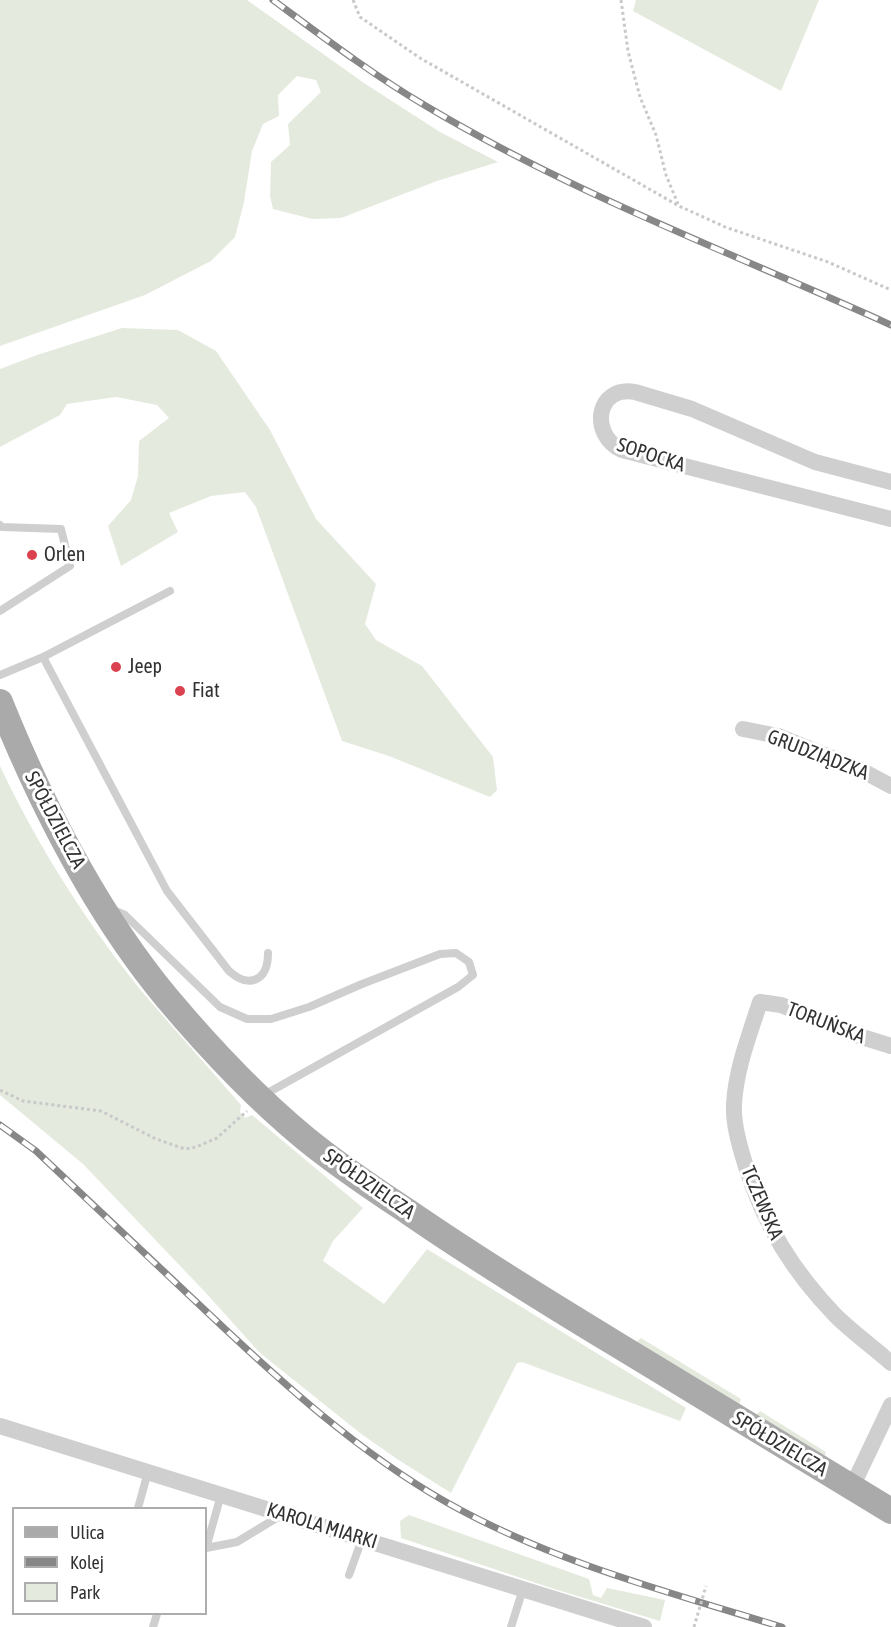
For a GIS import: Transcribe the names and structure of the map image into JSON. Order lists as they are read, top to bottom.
{
  "streets": {
    "main road": ["SPÓŁDZIELCZA"],
    "street": [
      "SOPOCKA",
      "GRUDZIĄDZKA",
      "TORUŃSKA",
      "TCZEWSKA",
      "KAROLA MIARKI"
    ]
  },
  "crossings": [
    ["TORUŃSKA", "TCZEWSKA"]
  ],
  "places": ["Orlen", "Jeep", "Fiat"],
  "legend": ["Ulica", "Kolej", "Park"]
}
